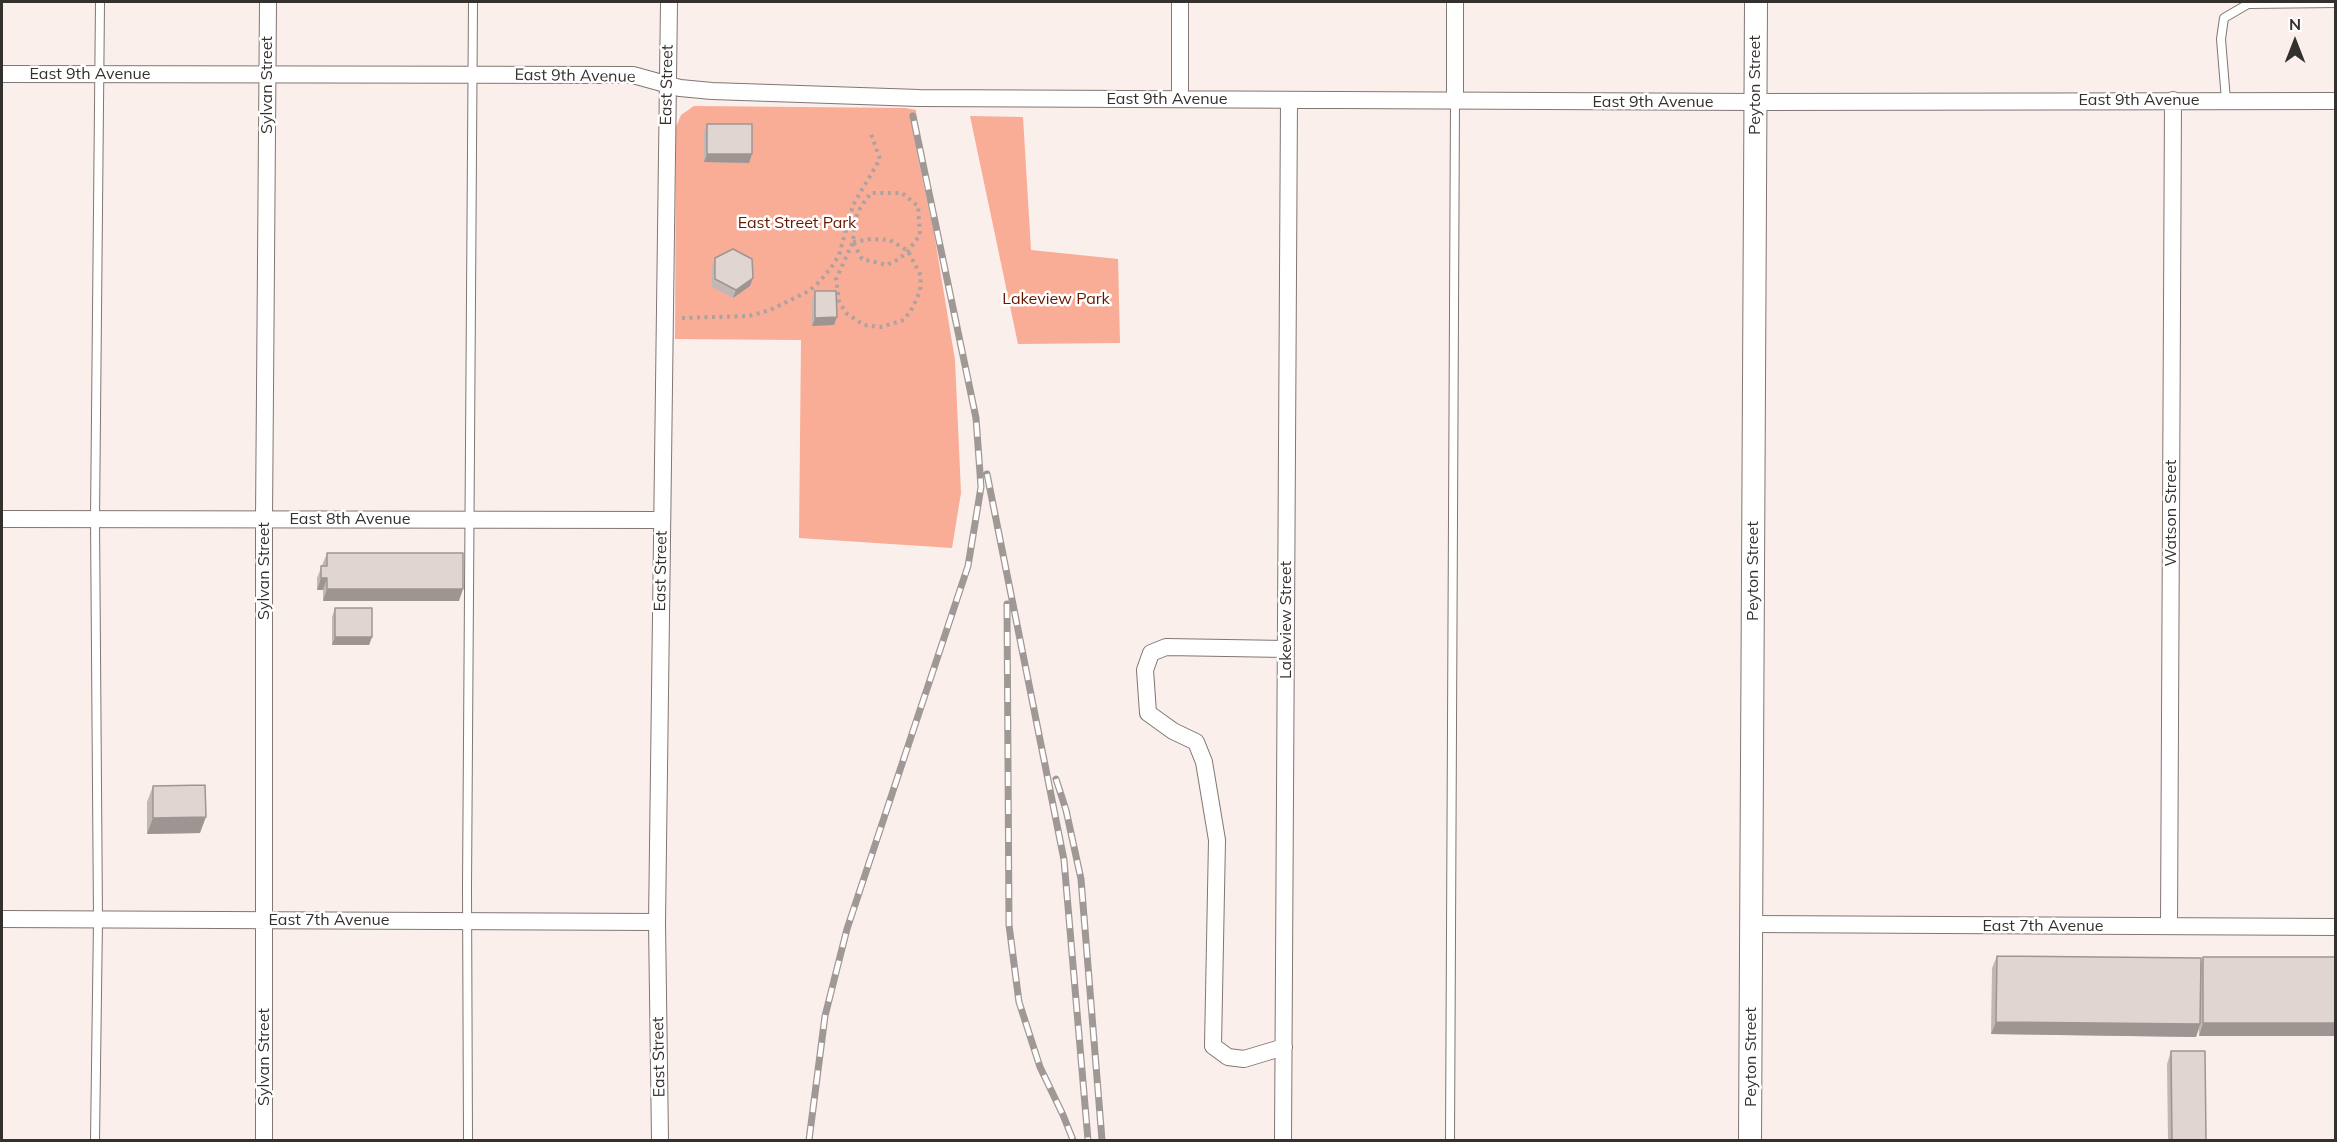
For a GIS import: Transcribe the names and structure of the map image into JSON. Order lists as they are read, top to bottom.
{
  "streets": {
    "street": [
      "East 9th Avenue",
      "Sylvan Street",
      "East Street",
      "Peyton Street",
      "Watson Street",
      "East 8th Avenue",
      "Lakeview Street",
      "East 7th Avenue"
    ]
  },
  "crossings": [
    ["East 9th Avenue", "Sylvan Street"],
    ["East 9th Avenue", "East Street"],
    ["East 9th Avenue", "Peyton Street"],
    ["East 9th Avenue", "Watson Street"],
    ["East 9th Avenue", "Lakeview Street"],
    ["Sylvan Street", "East 8th Avenue"],
    ["Sylvan Street", "East 7th Avenue"],
    ["East Street", "East 8th Avenue"],
    ["East Street", "East 7th Avenue"],
    ["Peyton Street", "East 7th Avenue"],
    ["Watson Street", "East 7th Avenue"]
  ],
  "parks": ["East Street Park", "Lakeview Park"],
  "north": "top"
}
